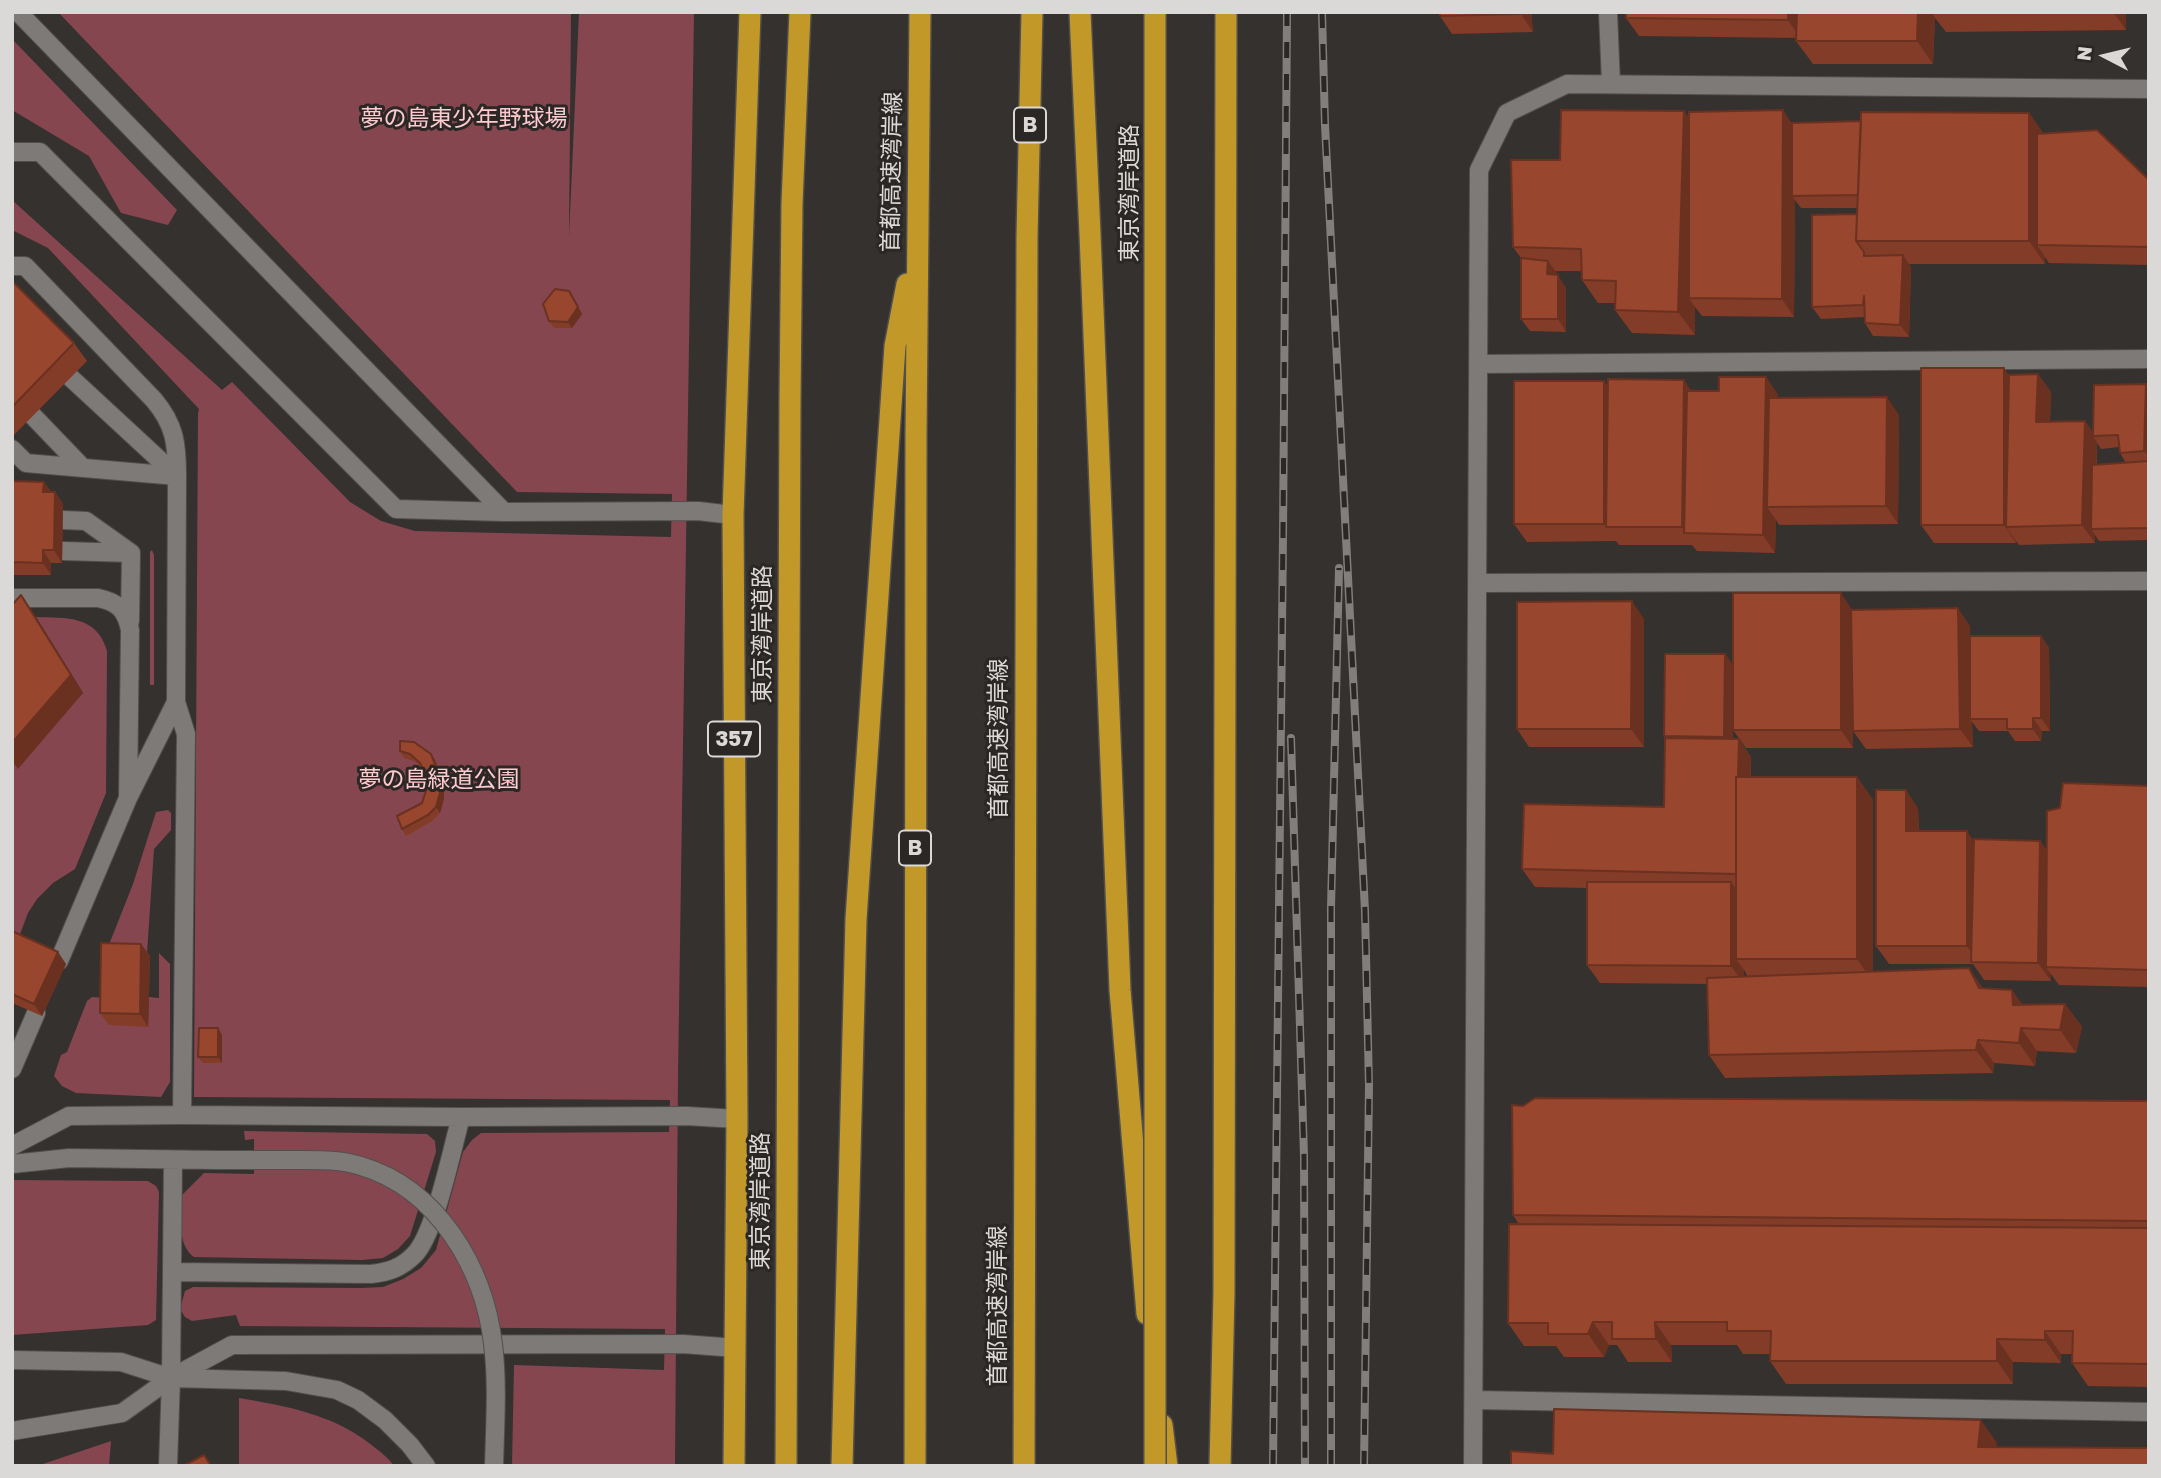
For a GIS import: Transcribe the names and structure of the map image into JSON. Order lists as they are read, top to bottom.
{
  "streets": {
    "highway": [
      "B",
      "首都高速湾岸線",
      "東京湾岸道路",
      "357"
    ]
  },
  "parks": ["夢の島東少年野球場", "夢の島緑道公園"],
  "north": "left"
}
